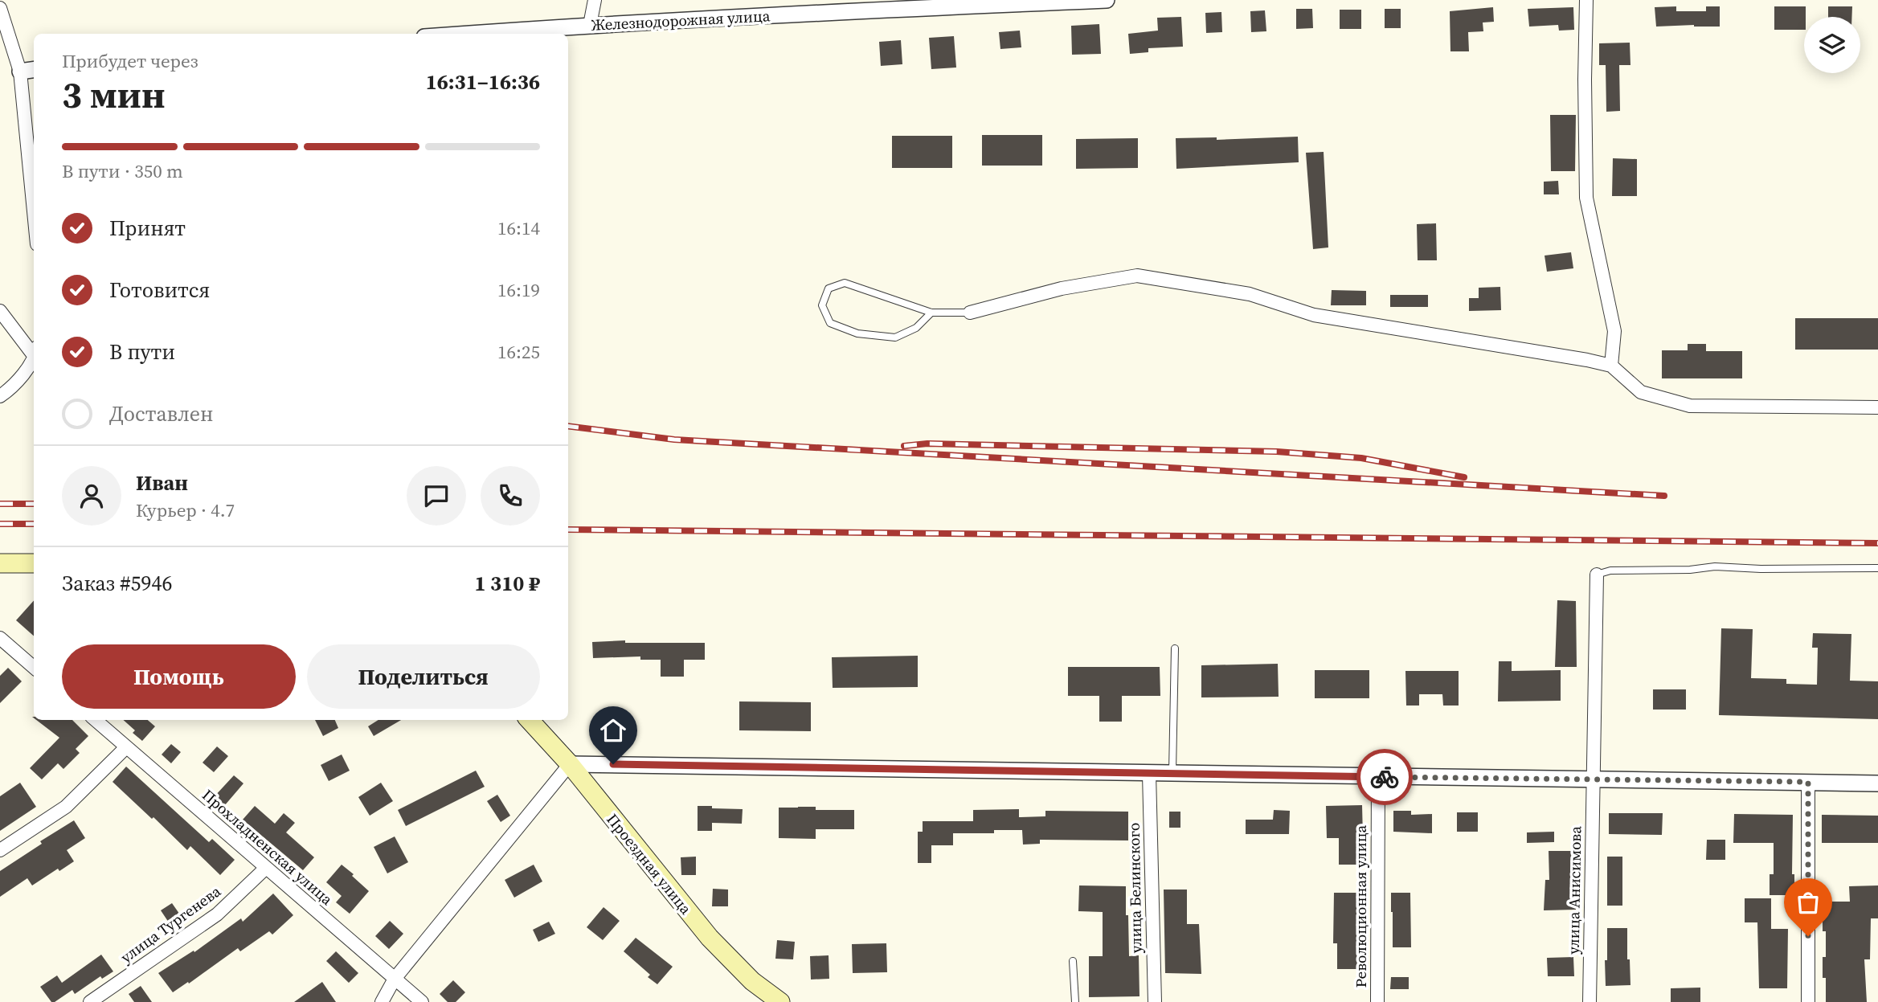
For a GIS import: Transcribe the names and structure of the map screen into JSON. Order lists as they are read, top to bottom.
{
  "streets": {
    "main road": ["Проездная улица"],
    "street": [
      "Железнодорожная улица",
      "Прохладненская улица",
      "улица Белинского",
      "улица Анисимова",
      "Революционная улица",
      "улица Тургенева"
    ]
  },
  "crossings": [
    ["Прохладненская улица", "улица Тургенева"]
  ],
  "page": {
    "heading": ["3 мин", "Прибудет через", "16:31–16:36"],
    "panel": [
      "Иван",
      "Курьер · 4.7",
      "Заказ #5946",
      "1 310 ₽"
    ],
    "bar": "В пути · 350 m",
    "list": [
      ["Принят", "16:14"],
      ["Готовится", "16:19"],
      ["В пути", "16:25"],
      "Доставлен"
    ],
    "buttons": ["Помощь", "Поделиться"]
  }
}
